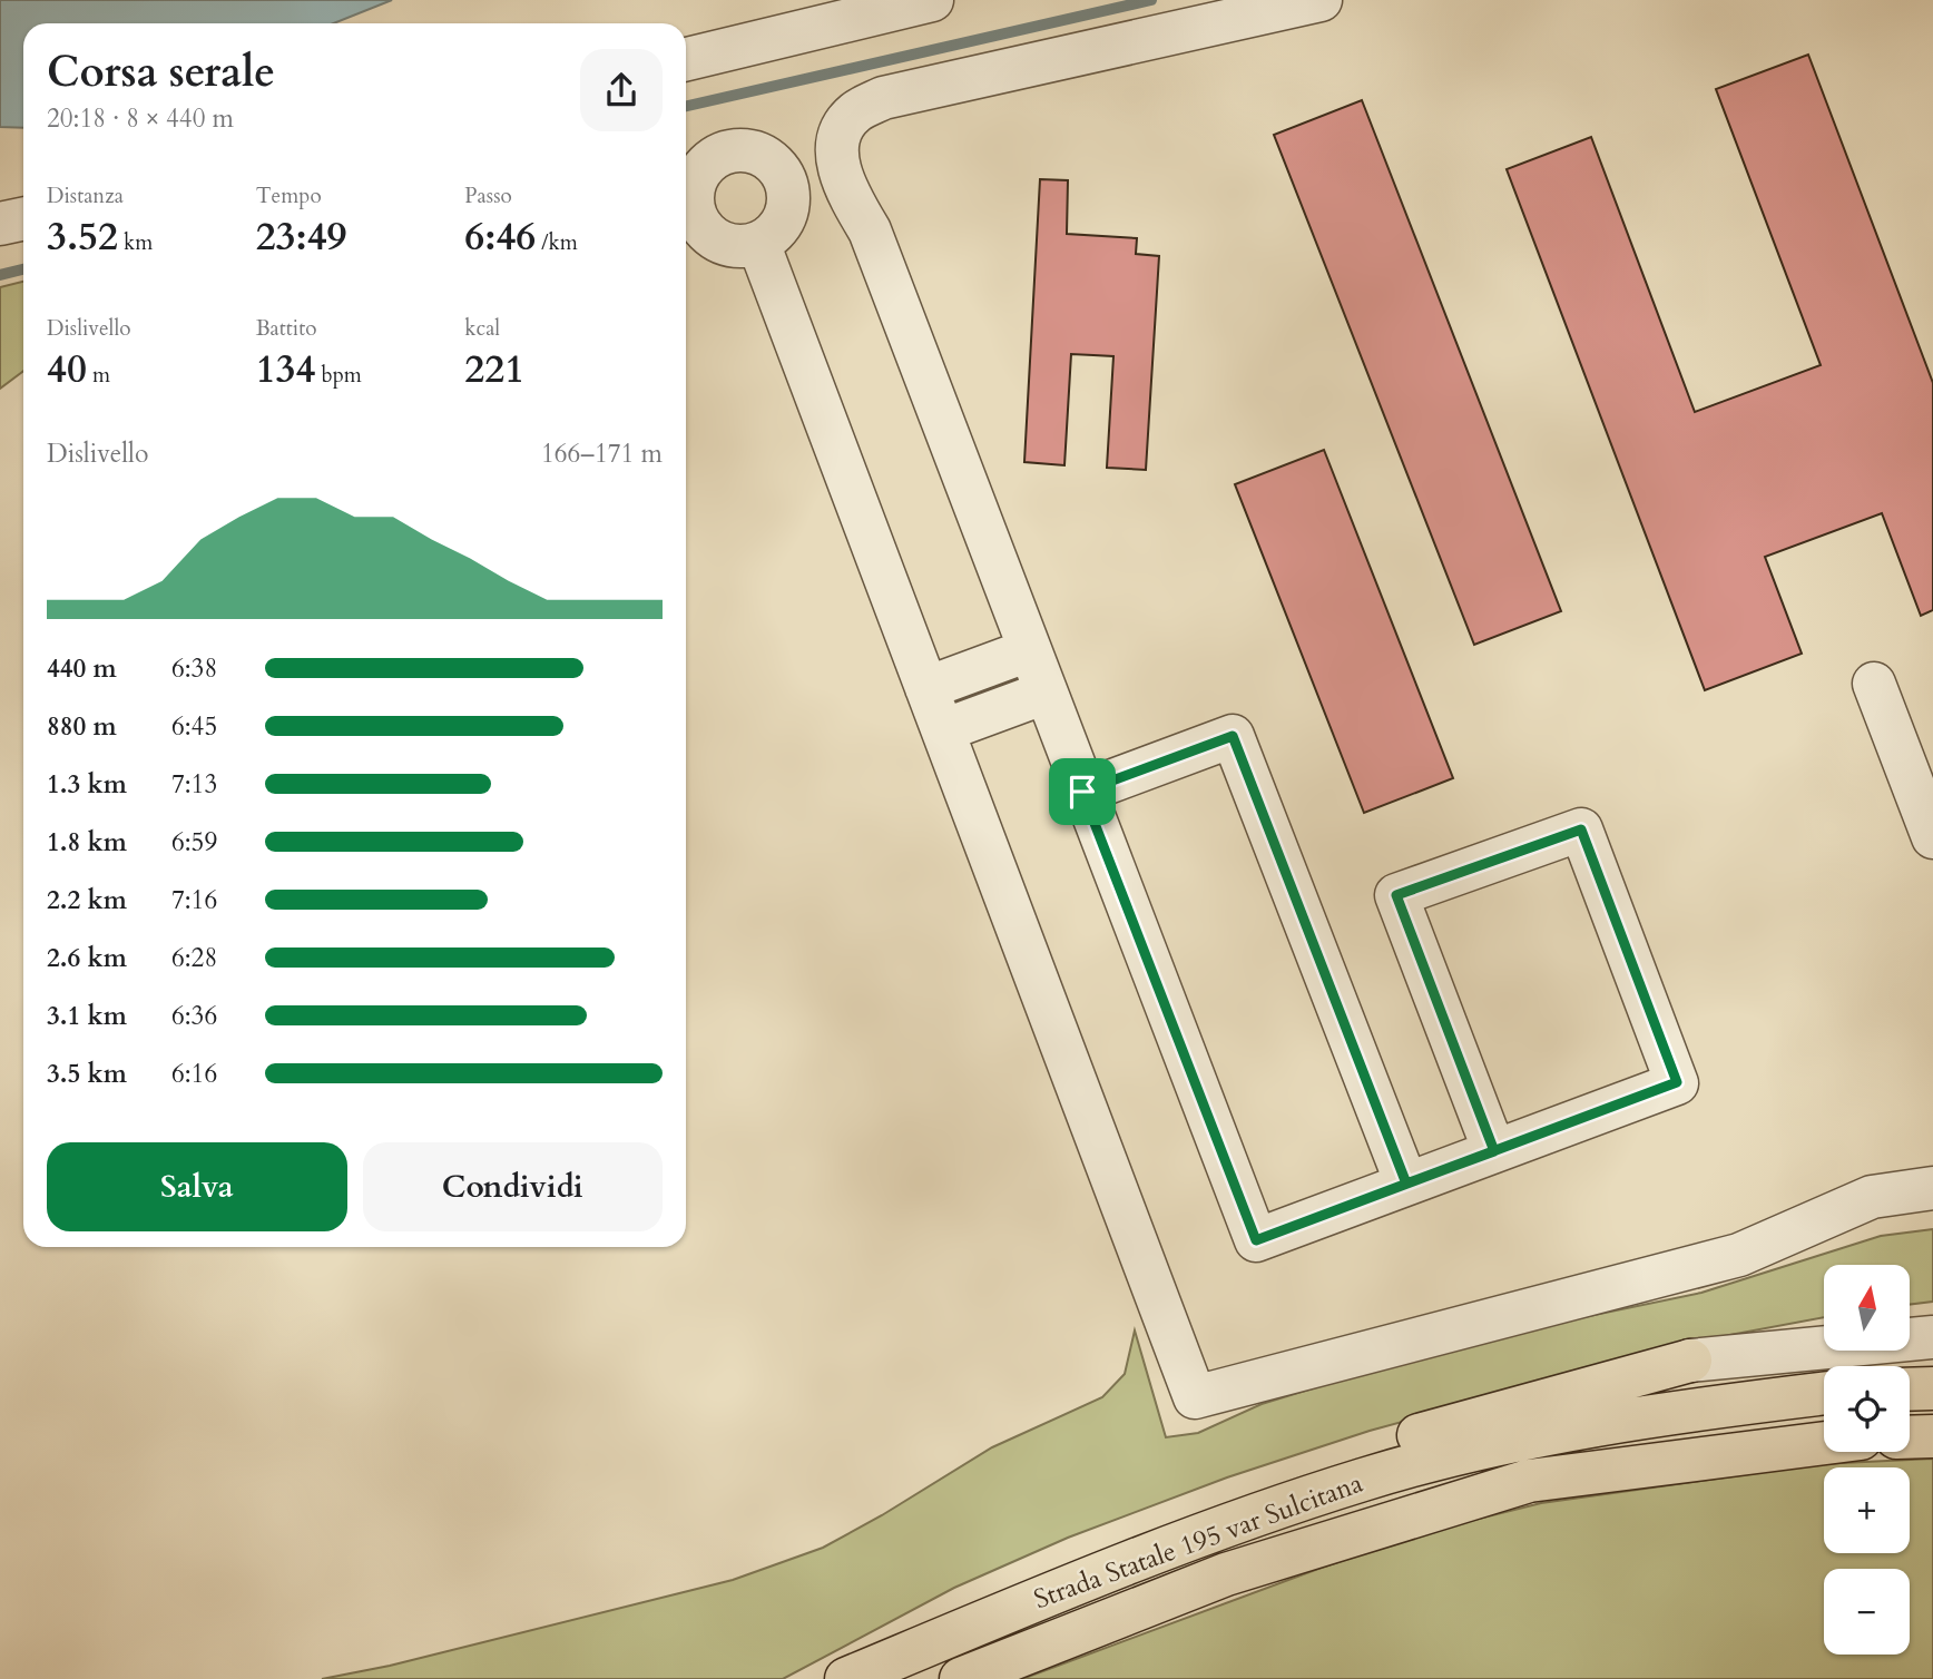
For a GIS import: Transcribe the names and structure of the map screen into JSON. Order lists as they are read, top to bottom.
{
  "streets": {
    "highway": ["Strada Statale 195 var Sulcitana"]
  },
  "north": "top",
  "page": {
    "heading": ["Corsa serale", "20:18 · 8 × 440 m"],
    "stats": [
      ["Distanza", "3.52 km"],
      ["Tempo", "23:49"],
      ["Passo", "6:46 /km"],
      ["Dislivello", "40 m"],
      ["Battito", "134 bpm"],
      ["kcal", "221"]
    ],
    "chart": ["Dislivello", "166–171 m"],
    "list": [
      {
        "name": "440 m",
        "note": "6:38"
      },
      {
        "name": "880 m",
        "note": "6:45"
      },
      {
        "name": "1.3 km",
        "note": "7:13"
      },
      {
        "name": "1.8 km",
        "note": "6:59"
      },
      {
        "name": "2.2 km",
        "note": "7:16"
      },
      {
        "name": "2.6 km",
        "note": "6:28"
      },
      {
        "name": "3.1 km",
        "note": "6:36"
      },
      {
        "name": "3.5 km",
        "note": "6:16"
      }
    ],
    "buttons": ["Salva", "Condividi"],
    "map_buttons": ["+", "−"]
  }
}
